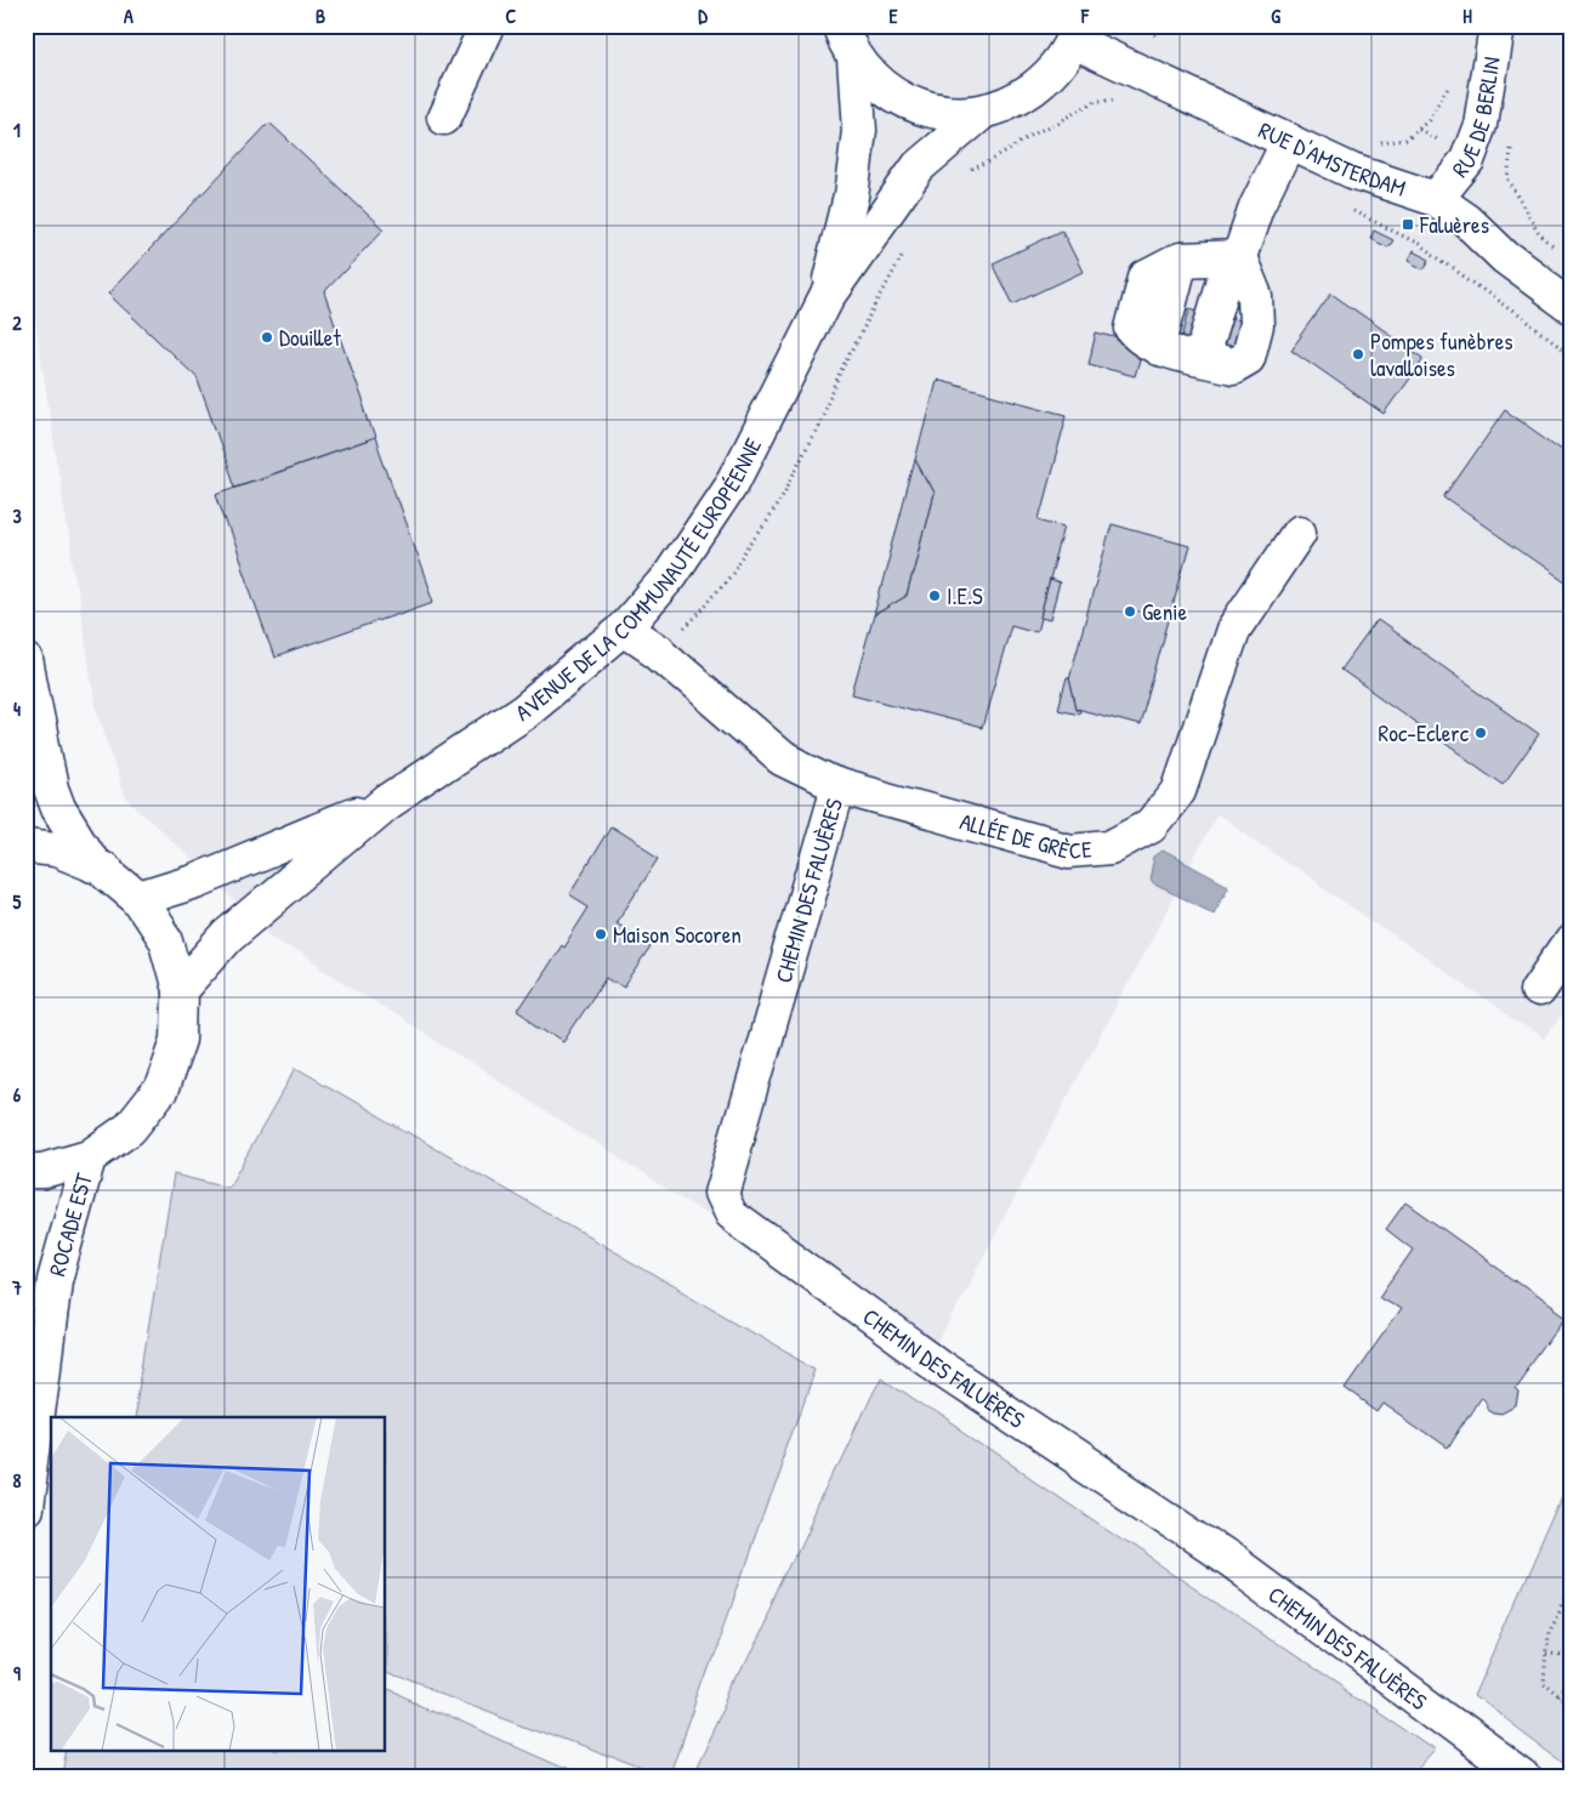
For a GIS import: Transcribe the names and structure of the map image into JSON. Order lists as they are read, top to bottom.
{
  "streets": {
    "street": [
      "RUE DE BERLIN",
      "RUE D'AMSTERDAM",
      "AVENUE DE LA COMMUNAUTÉ EUROPÉENNE",
      "ALLÉE DE GRÈCE",
      "CHEMIN DES FALUÈRES",
      "ROCADE EST"
    ]
  },
  "crossings": [
    ["RUE DE BERLIN", "RUE D'AMSTERDAM"],
    ["AVENUE DE LA COMMUNAUTÉ EUROPÉENNE", "ALLÉE DE GRÈCE"],
    ["ALLÉE DE GRÈCE", "CHEMIN DES FALUÈRES"]
  ],
  "places": {
    "transit": ["Faluères"],
    "other": [
      "Douillet",
      "Pompes funèbres lavalloises",
      "I.E.S",
      "Genie",
      "Roc-Eclerc",
      "Maison Socoren"
    ]
  },
  "grid": {
    "columns": [
      "A",
      "B",
      "C",
      "D",
      "E",
      "F",
      "G",
      "H"
    ],
    "rows": [
      "1",
      "2",
      "3",
      "4",
      "5",
      "6",
      "7",
      "8",
      "9"
    ]
  }
}
